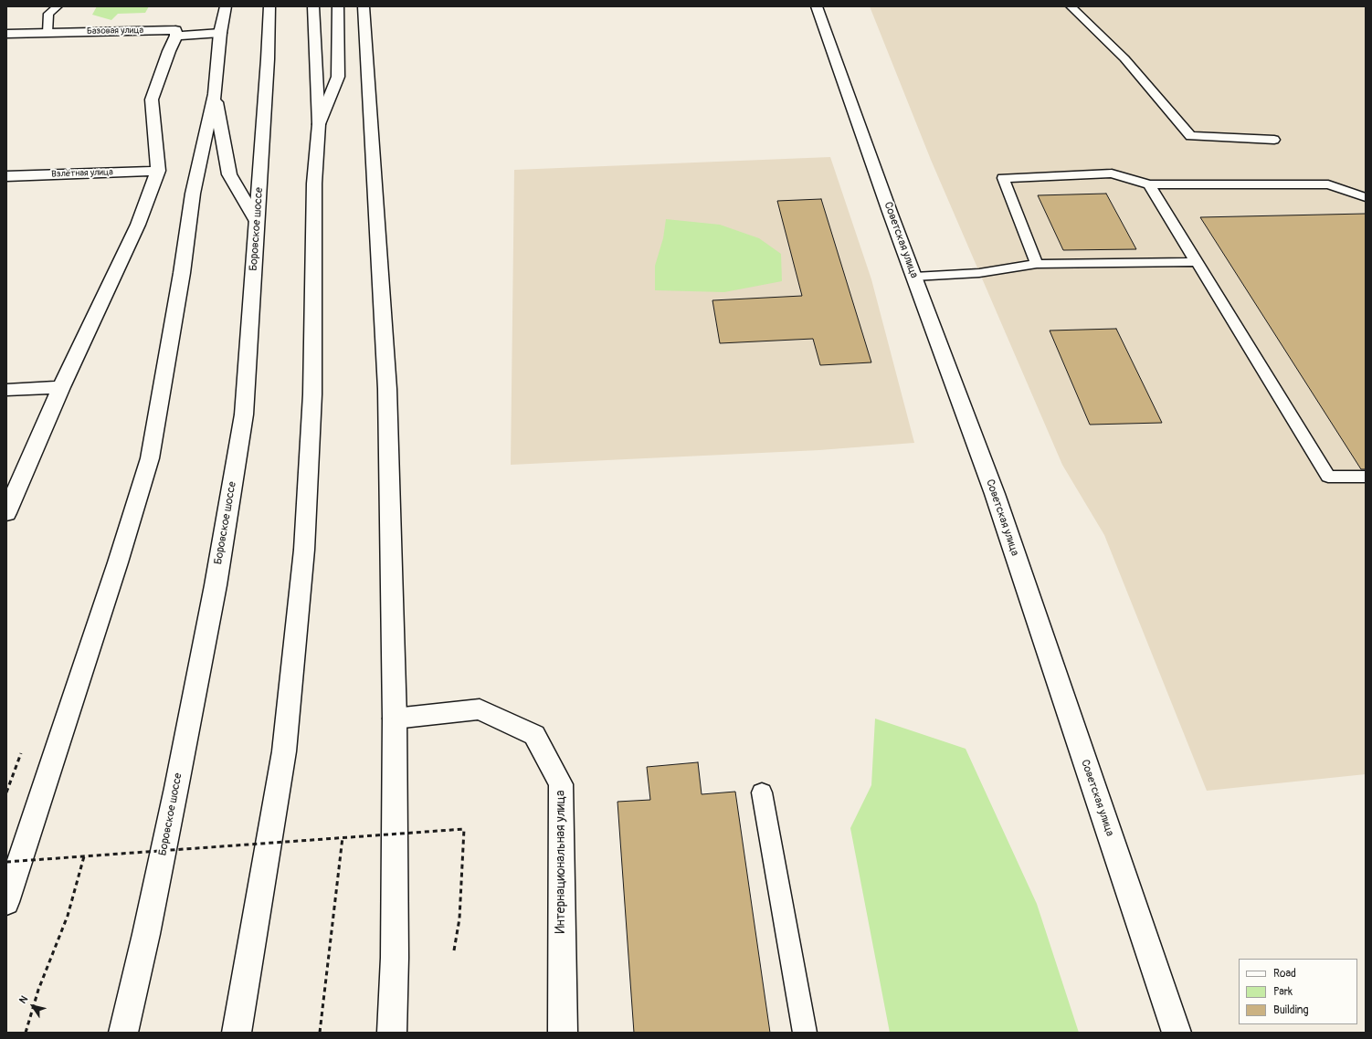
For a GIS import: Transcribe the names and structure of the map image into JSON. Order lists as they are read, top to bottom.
{
  "streets": {
    "street": [
      "Базовая улица",
      "Взлётная улица",
      "Боровское шоссе",
      "Советская улица",
      "Интернациональная улица"
    ]
  },
  "legend": ["Road", "Park", "Building"],
  "north": "top left"
}
